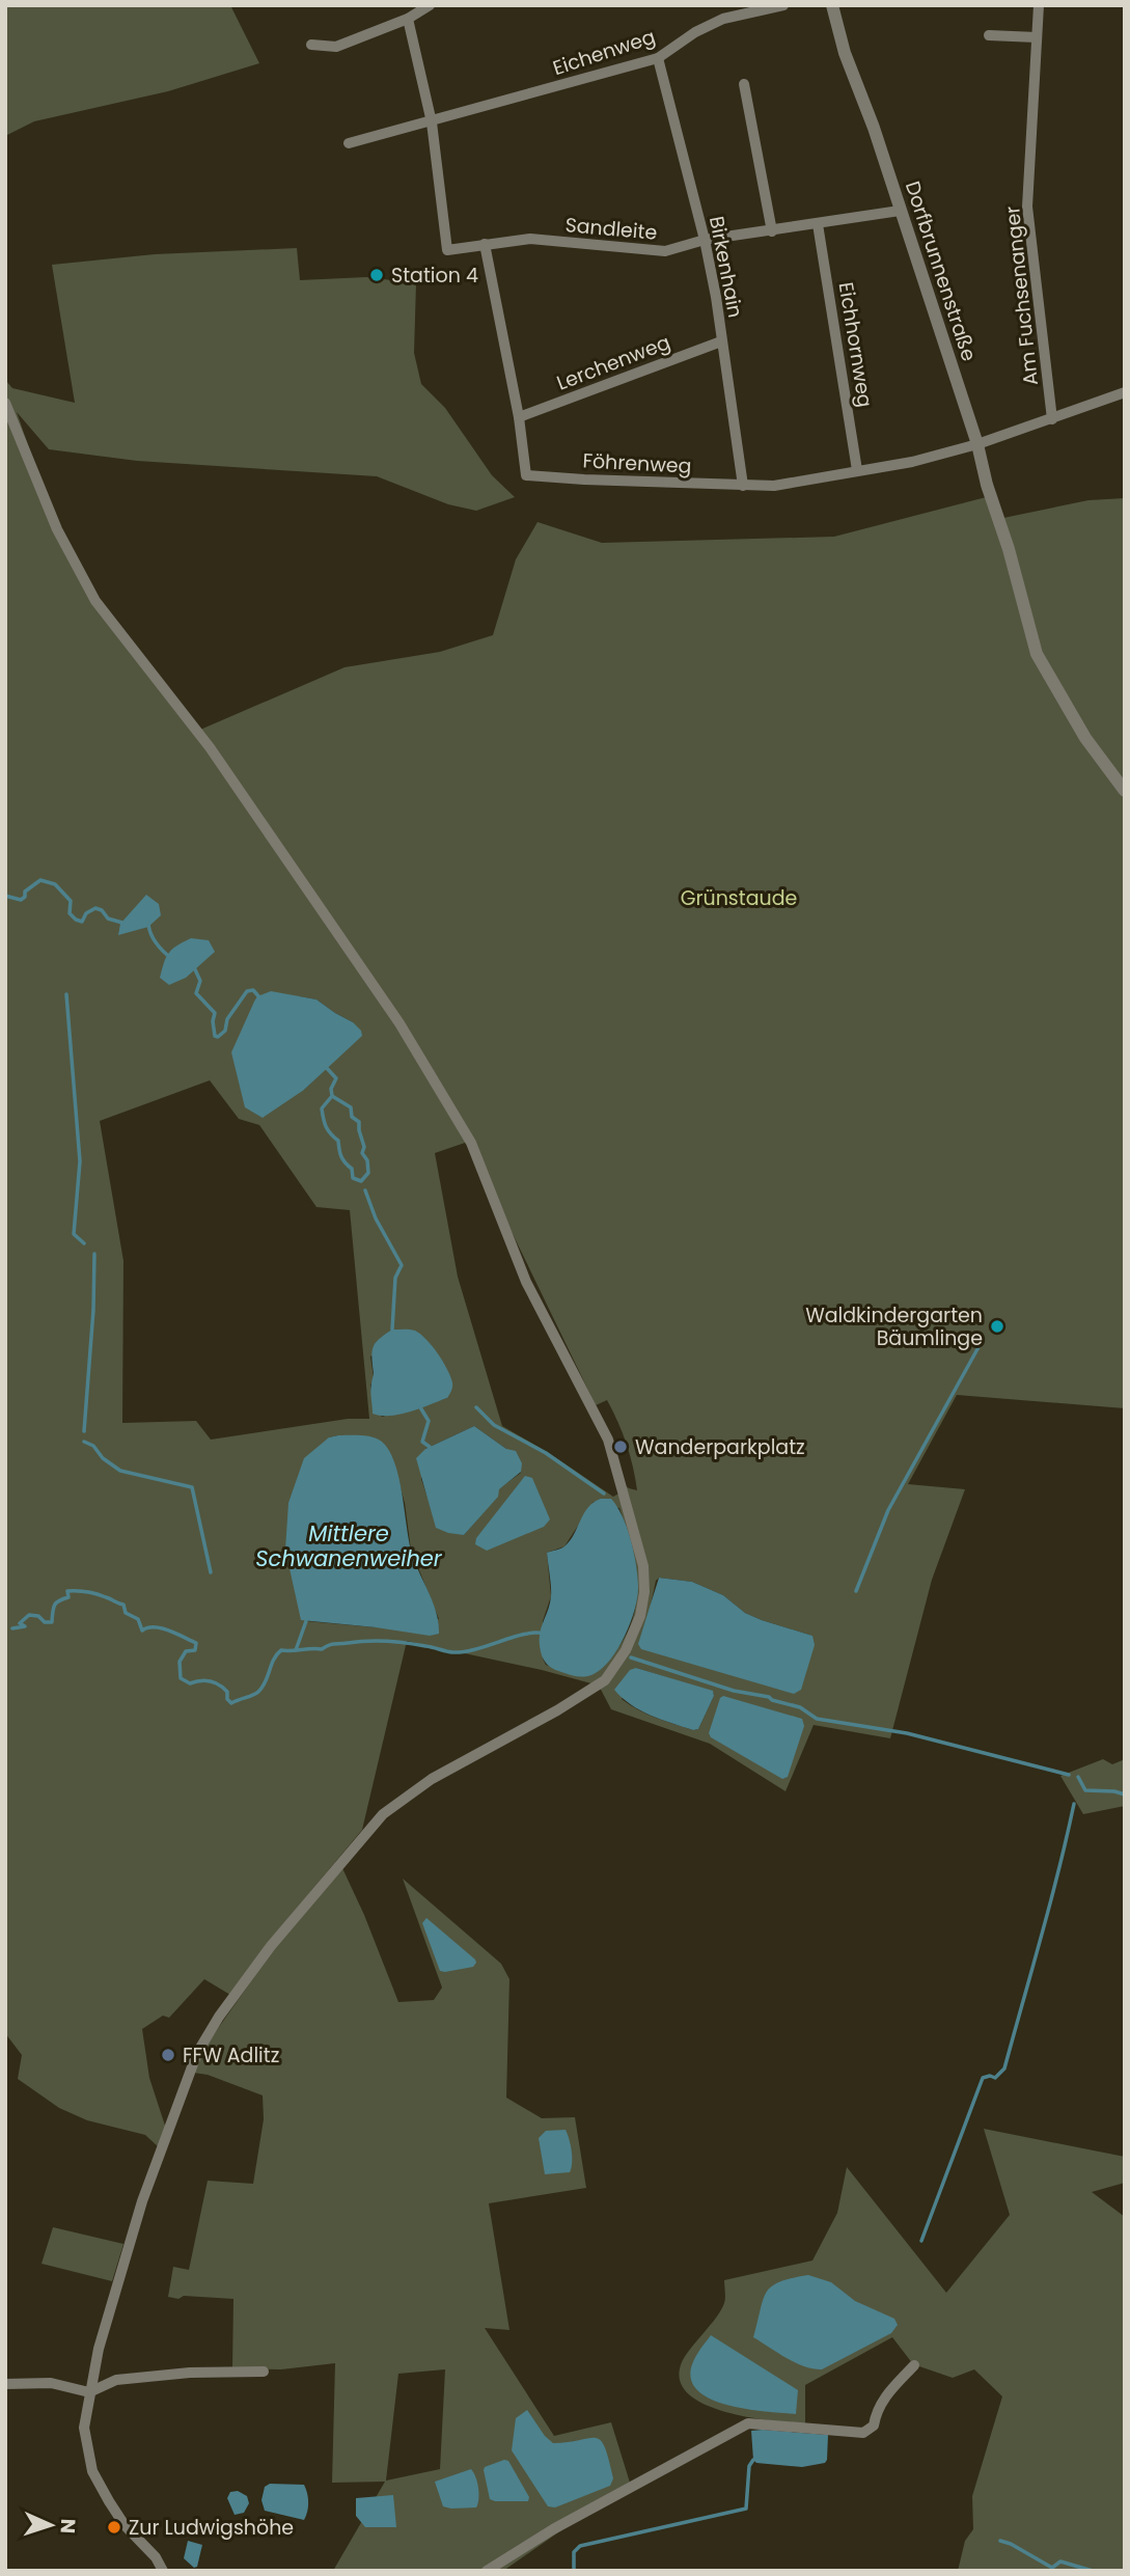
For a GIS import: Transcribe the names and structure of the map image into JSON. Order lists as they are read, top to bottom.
{
  "streets": {
    "street": [
      "Eichenweg",
      "Sandleite",
      "Birkenhain",
      "Dorfbrunnenstraße",
      "Am Fuchsenanger",
      "Eichhornweg",
      "Lerchenweg",
      "Föhrenweg"
    ]
  },
  "crossings": [
    ["Eichenweg", "Sandleite"],
    ["Eichenweg", "Birkenhain"],
    ["Sandleite", "Birkenhain"],
    ["Sandleite", "Dorfbrunnenstraße"],
    ["Sandleite", "Eichhornweg"],
    ["Sandleite", "Föhrenweg"],
    ["Birkenhain", "Lerchenweg"],
    ["Birkenhain", "Föhrenweg"],
    ["Dorfbrunnenstraße", "Föhrenweg"],
    ["Am Fuchsenanger", "Föhrenweg"],
    ["Eichhornweg", "Föhrenweg"],
    ["Lerchenweg", "Föhrenweg"]
  ],
  "water": ["Mittlere Schwanenweiher"],
  "parks": ["Grünstaude"],
  "places": [
    "Station 4",
    "Waldkindergarten Bäumlinge",
    "Wanderparkplatz",
    "FFW Adlitz",
    "Zur Ludwigshöhe"
  ],
  "north": "right"
}
